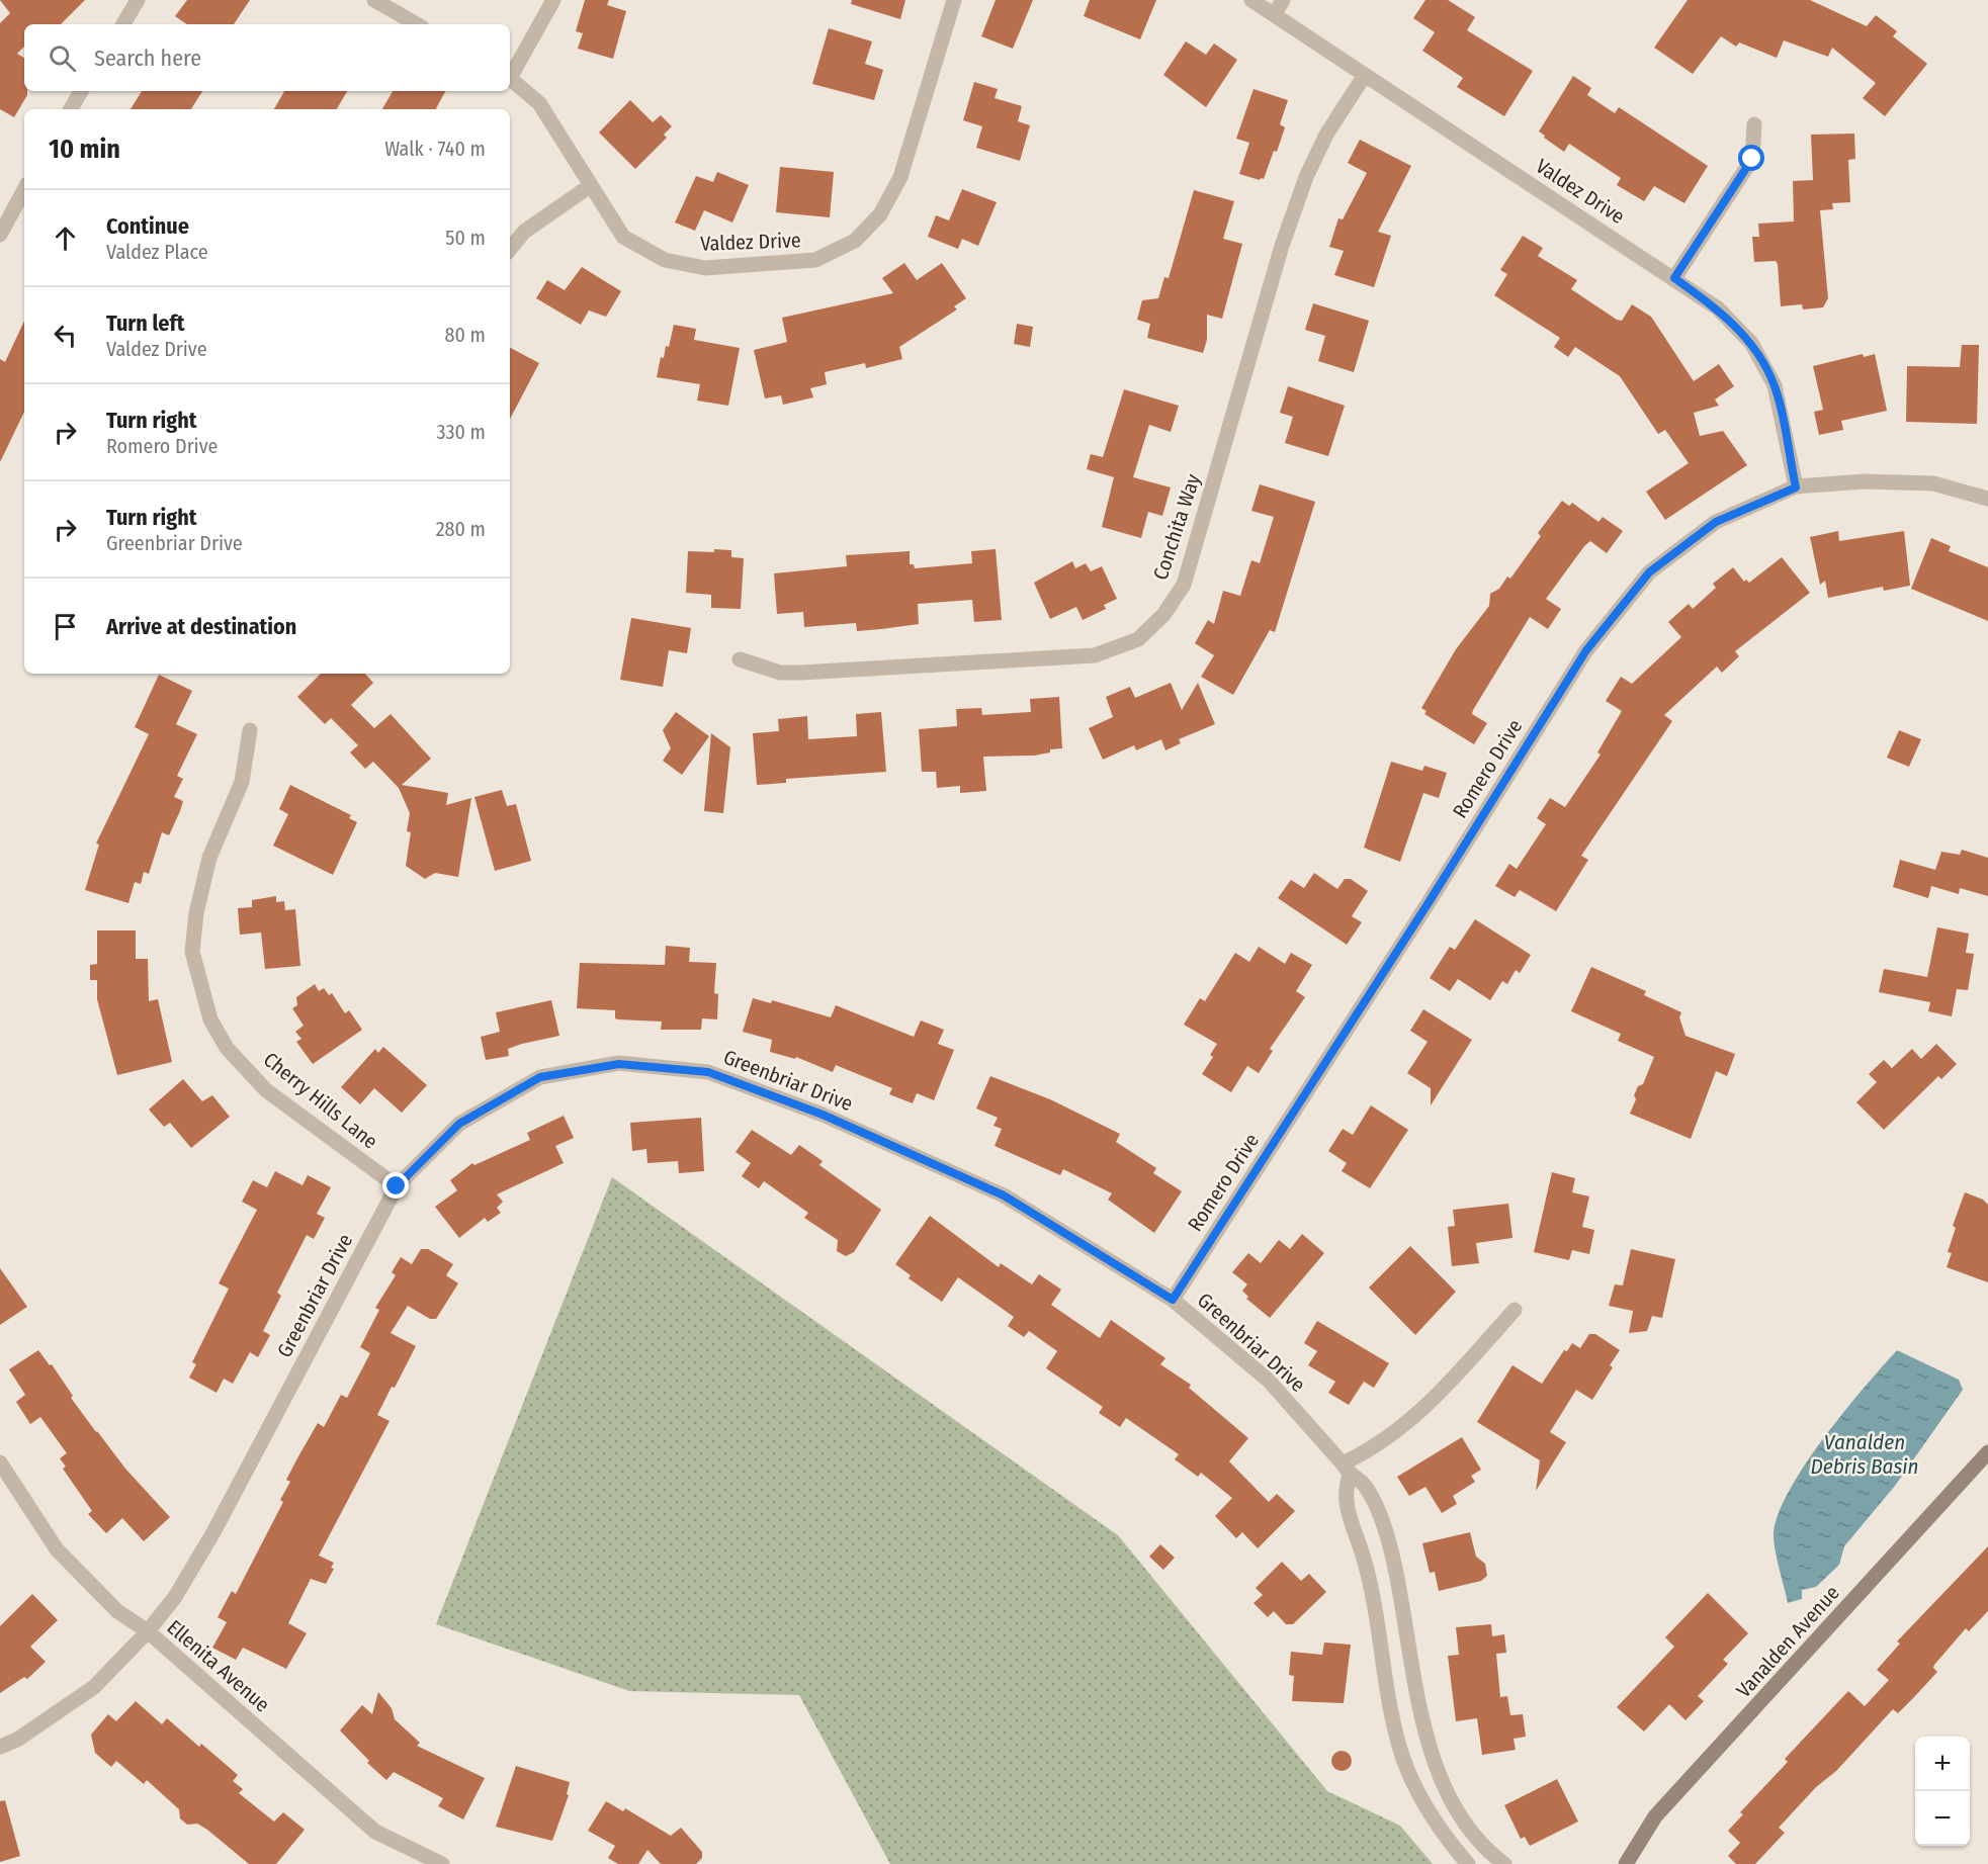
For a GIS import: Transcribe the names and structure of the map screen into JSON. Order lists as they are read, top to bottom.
{
  "streets": {
    "main road": ["Vanalden Avenue"],
    "street": [
      "Valdez Drive",
      "Conchita Way",
      "Romero Drive",
      "Greenbriar Drive",
      "Cherry Hills Lane",
      "Ellenita Avenue"
    ]
  },
  "crossings": [
    ["Valdez Drive", "Conchita Way"],
    ["Valdez Drive", "Romero Drive"],
    ["Romero Drive", "Greenbriar Drive"],
    ["Greenbriar Drive", "Cherry Hills Lane"],
    ["Greenbriar Drive", "Ellenita Avenue"]
  ],
  "water": ["Vanalden Debris Basin"],
  "page": {
    "search": "Search here",
    "heading": ["10 min", "Walk · 740 m"],
    "list": [
      ["Continue", "Valdez Place", "50 m"],
      ["Turn left", "Valdez Drive", "80 m"],
      ["Turn right", "Romero Drive", "330 m"],
      ["Turn right", "Greenbriar Drive", "280 m"],
      "Arrive at destination"
    ],
    "map_buttons": ["+", "−"]
  }
}
